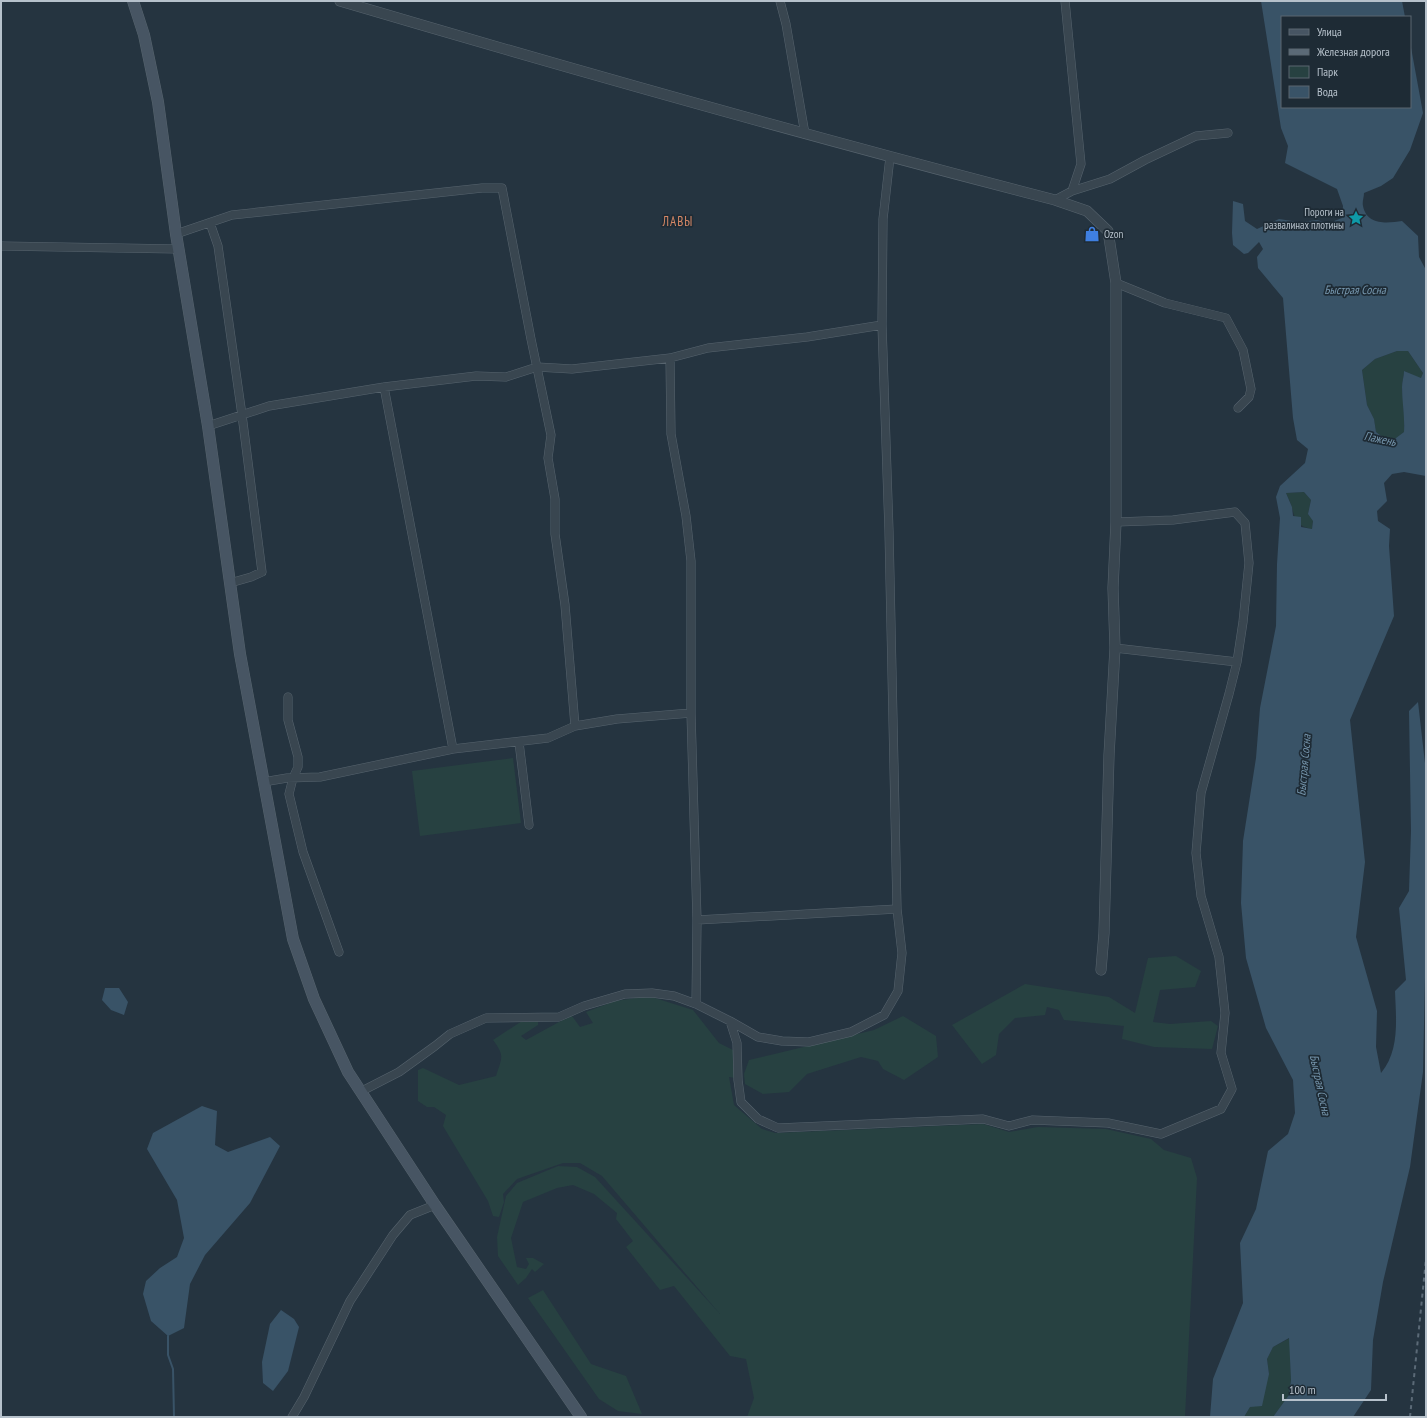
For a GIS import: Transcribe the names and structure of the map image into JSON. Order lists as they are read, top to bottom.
{
  "districts": ["ЛАВЫ"],
  "water": ["Быстрая Сосна", "Пажень"],
  "places": {
    "place": ["Пороги на развалинах плотины"],
    "shop": ["Ozon"]
  },
  "legend": [
    "Улица",
    "Железная дорога",
    "Парк",
    "Вода"
  ],
  "scale_bar": "100 m"
}
